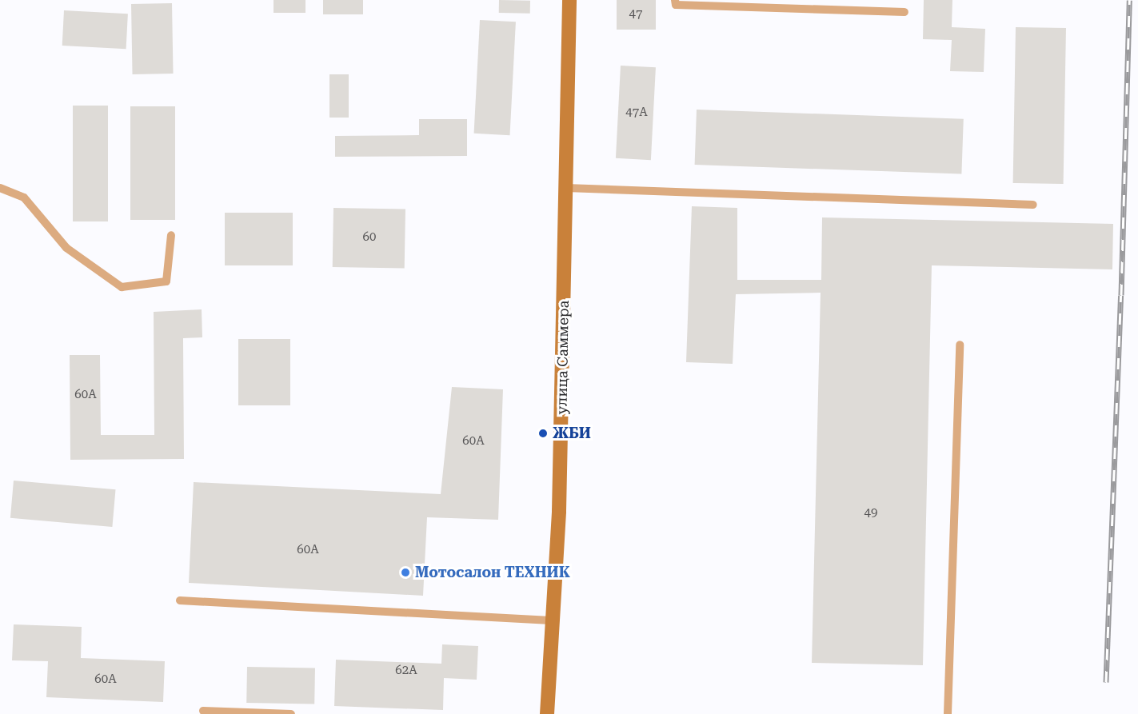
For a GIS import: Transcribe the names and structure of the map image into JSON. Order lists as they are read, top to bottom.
{
  "streets": {
    "street": ["улица Саммера"]
  },
  "places": ["ЖБИ", "Мотосалон ТЕХНИК"],
  "house_numbers": [
    "47",
    "47А",
    "60",
    "60А",
    "60А",
    "49",
    "60А",
    "62А",
    "60А"
  ]
}
